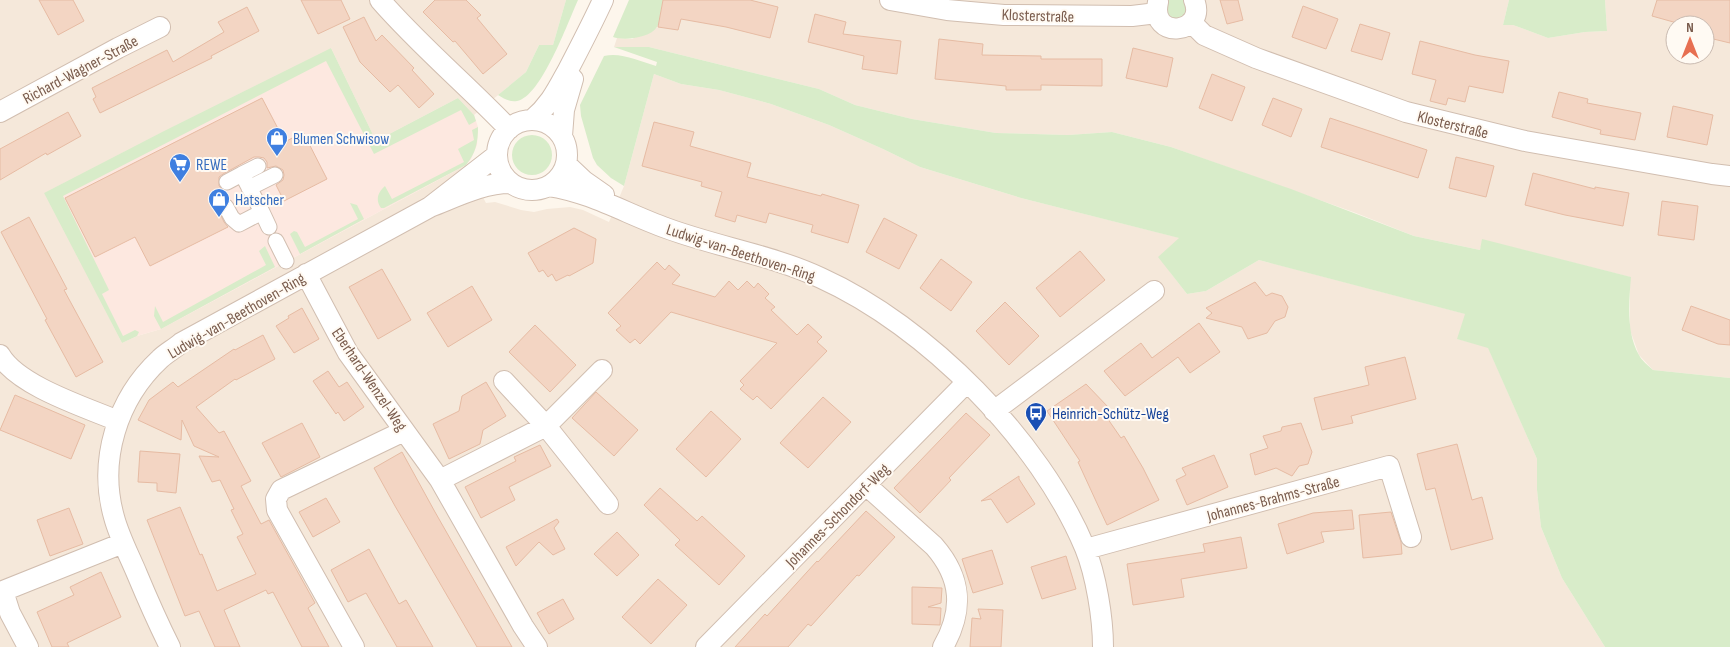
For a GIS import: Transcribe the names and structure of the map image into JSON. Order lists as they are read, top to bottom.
{
  "streets": {
    "street": [
      "Klosterstraße",
      "Richard-Wagner-Straße",
      "Ludwig-van-Beethoven-Ring",
      "Eberhard-Wenzel-Weg",
      "Johannes-Brahms-Straße",
      "Johannes-Schondorf-Weg"
    ]
  },
  "crossings": [
    ["Ludwig-van-Beethoven-Ring", "Eberhard-Wenzel-Weg"],
    ["Ludwig-van-Beethoven-Ring", "Johannes-Brahms-Straße"],
    ["Ludwig-van-Beethoven-Ring", "Johannes-Schondorf-Weg"]
  ],
  "places": {
    "shop": ["Blumen Schwisow", "Hatscher"],
    "supermarket": ["REWE"],
    "bus stop": ["Heinrich-Schütz-Weg"]
  },
  "north": "top"
}
